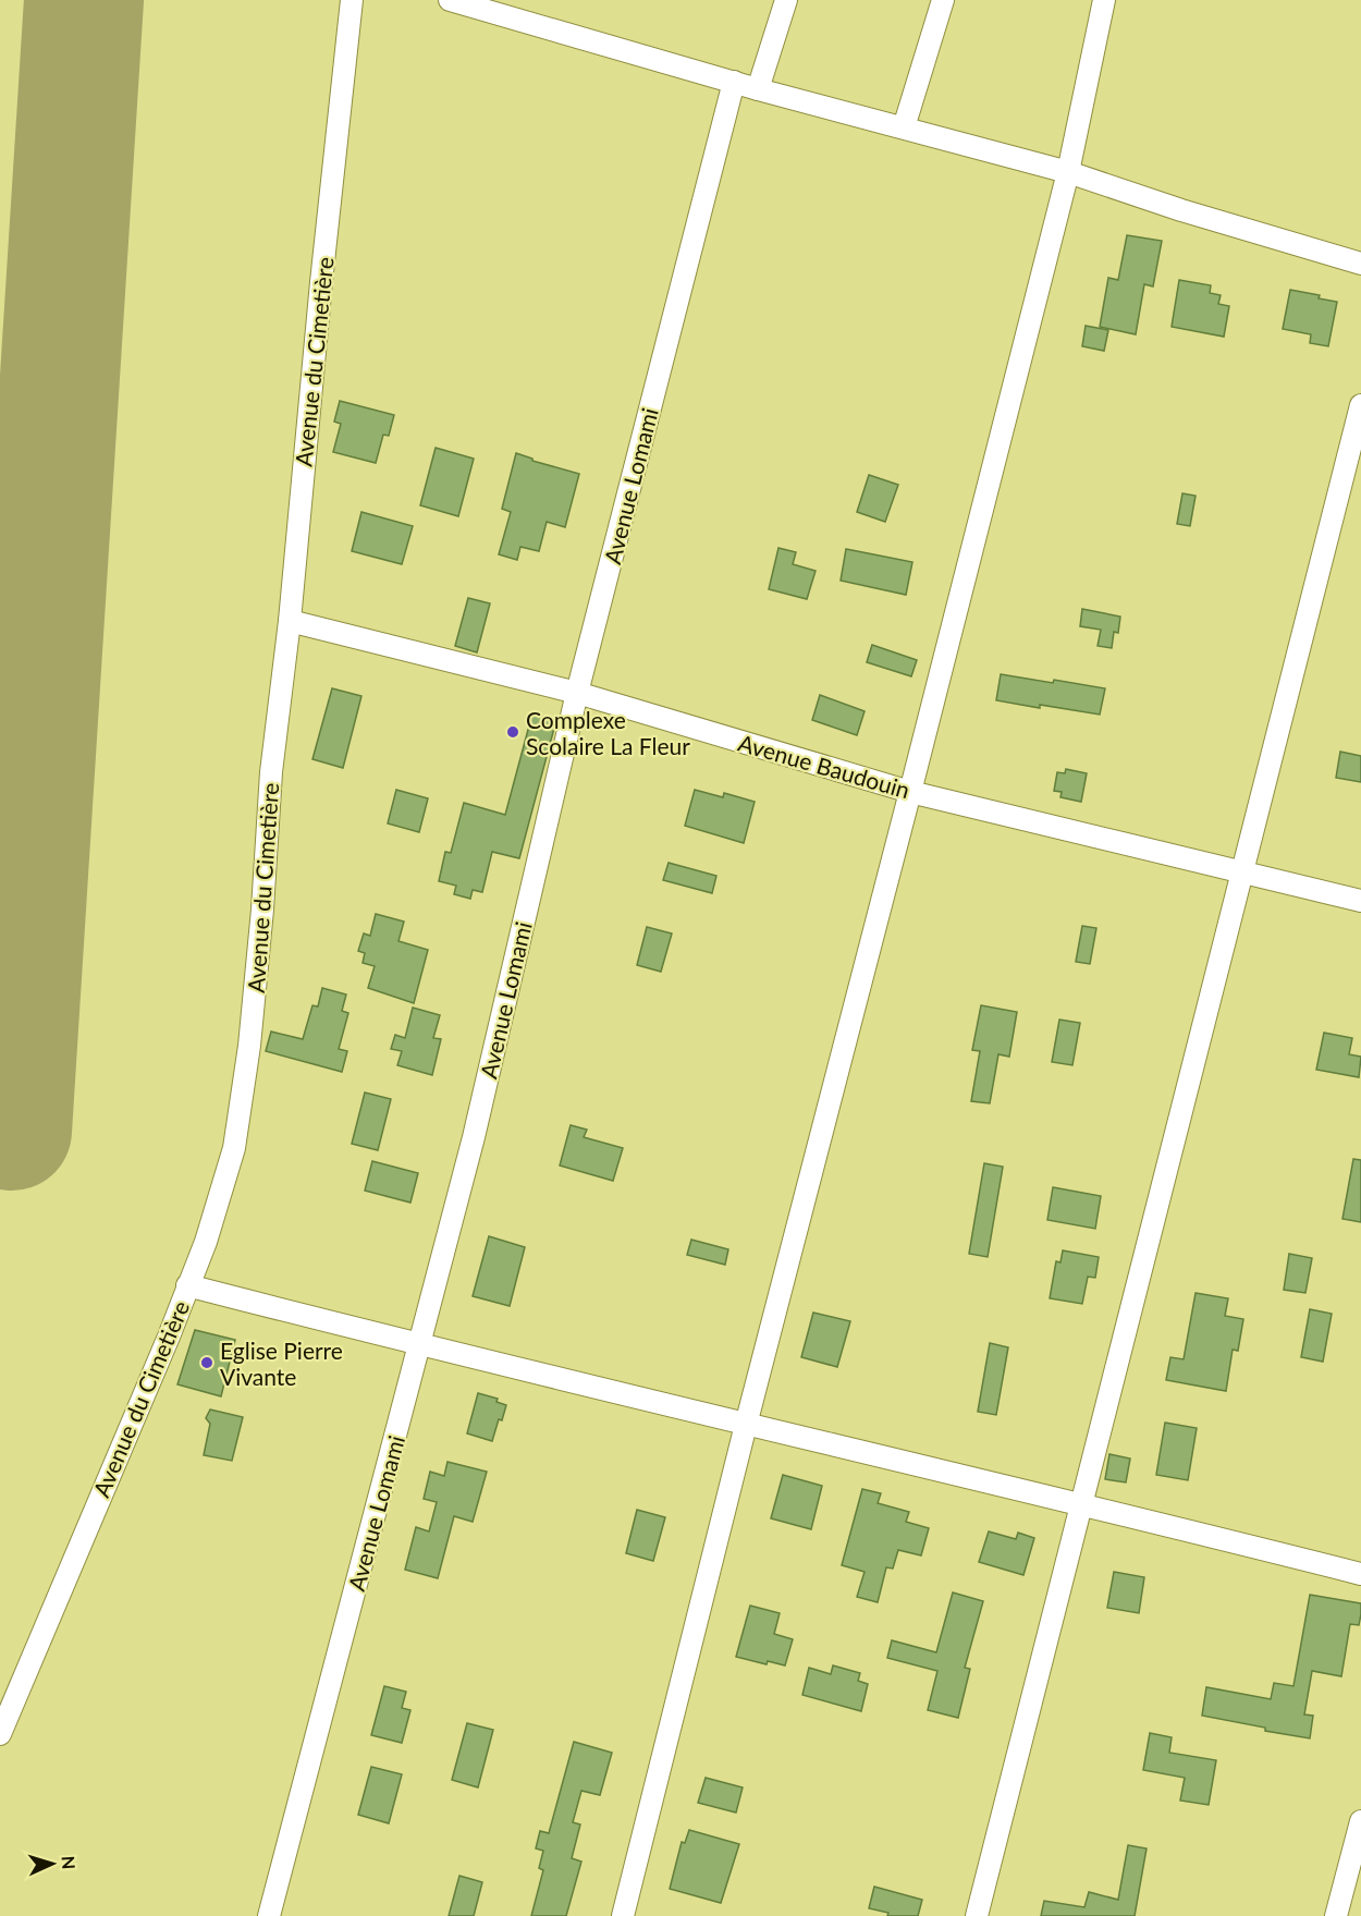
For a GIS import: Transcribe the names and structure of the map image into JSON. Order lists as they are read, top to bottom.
{
  "streets": {
    "street": ["Avenue du Cimetière", "Avenue Lomami", "Avenue Baudouin"]
  },
  "crossings": [
    ["Avenue du Cimetière", "Avenue Baudouin"],
    ["Avenue Lomami", "Avenue Baudouin"]
  ],
  "places": ["Complexe Scolaire La Fleur", "Eglise Pierre Vivante"],
  "north": "right"
}
